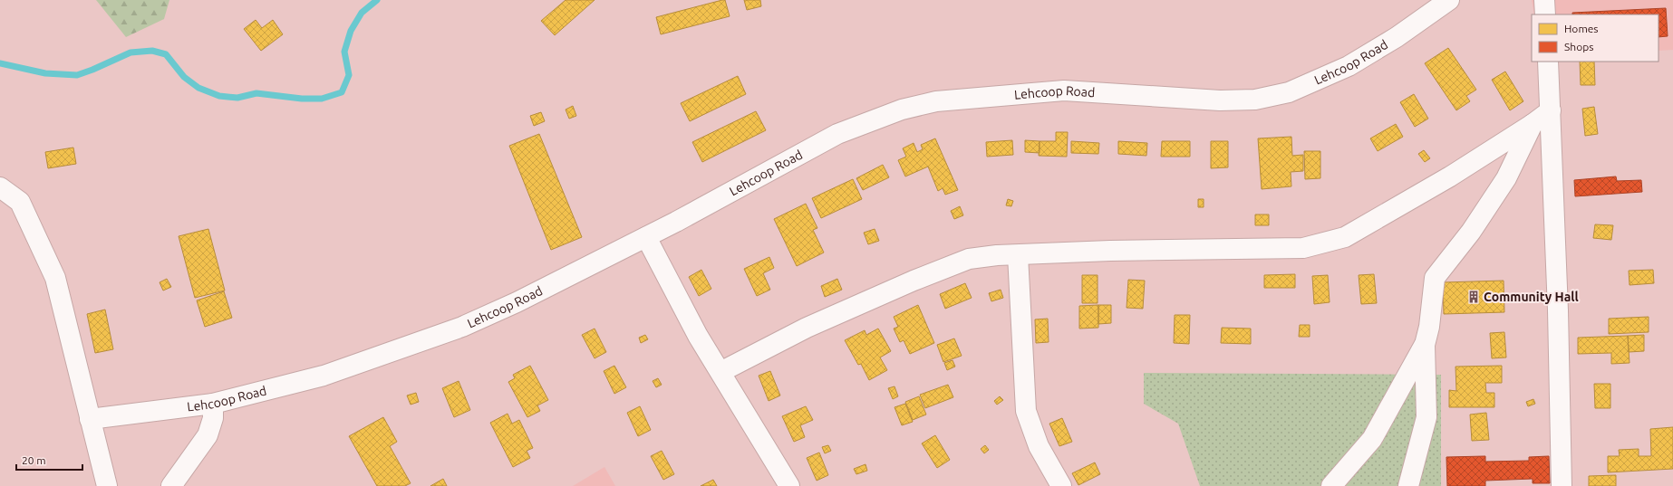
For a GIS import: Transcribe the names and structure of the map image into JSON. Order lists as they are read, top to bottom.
{
  "streets": {
    "street": ["Lehcoop Road"]
  },
  "places": {
    "building": ["Community Hall"]
  },
  "legend": ["Homes", "Shops"],
  "scale_bar": "20 m"
}
